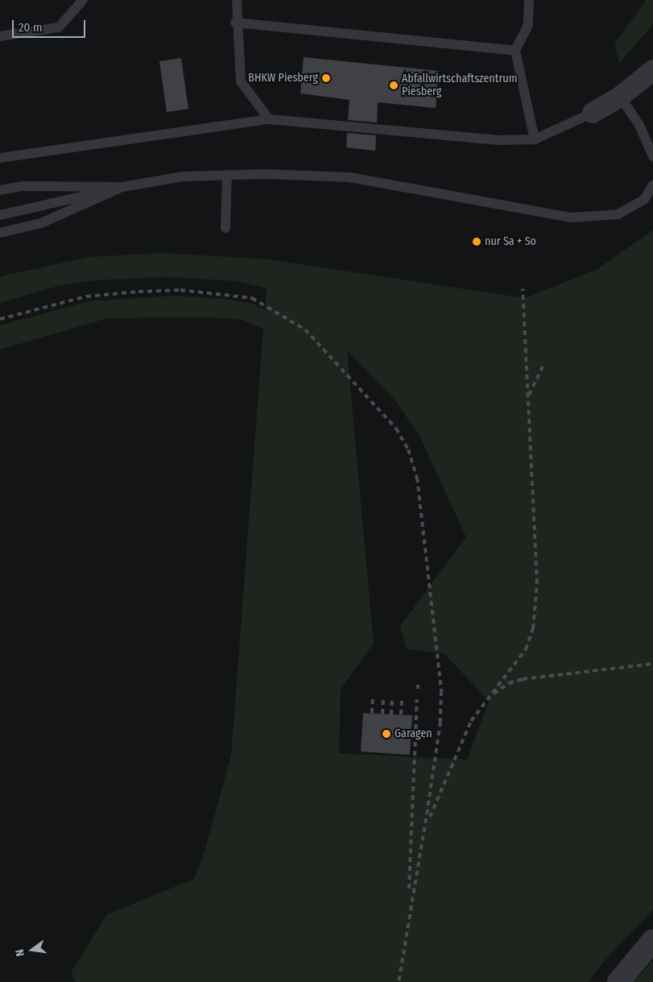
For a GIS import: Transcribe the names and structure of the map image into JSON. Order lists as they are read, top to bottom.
{
  "places": [
    "BHKW Piesberg",
    "Abfallwirtschaftszentrum Piesberg",
    "nur Sa + So",
    "Garagen"
  ],
  "scale_bar": "20 m",
  "north": "left"
}
